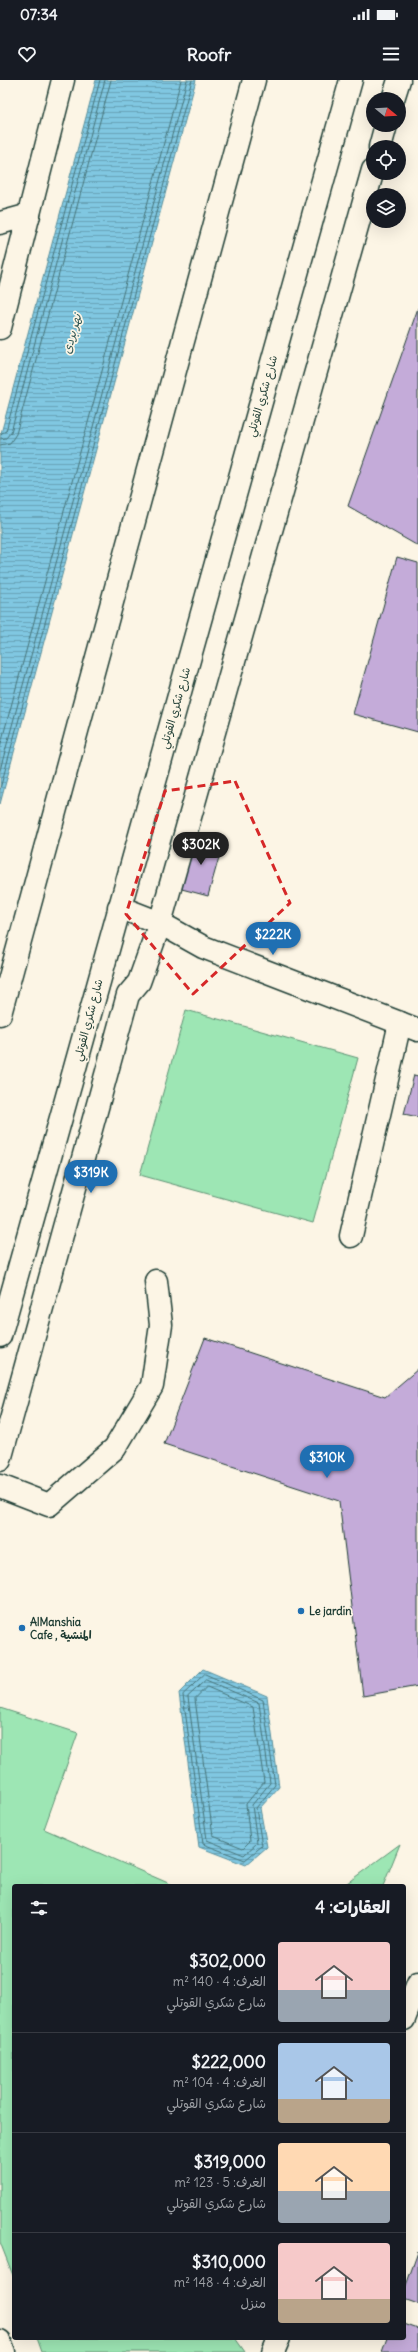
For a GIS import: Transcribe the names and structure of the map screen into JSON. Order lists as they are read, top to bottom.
{
  "streets": {
    "main road": ["شارع شكري القوتلي"]
  },
  "water": ["نهر بردى"],
  "places": ["Le jardin", "AlManshia Cafe , المنشية"],
  "north": "right",
  "page": {
    "status": "07:34",
    "header": "Roofr",
    "price": [
      "$302K",
      "$222K",
      "$319K",
      "$310K"
    ],
    "heading": "العقارات: 4",
    "list": [
      {
        "name": "$302,000",
        "note": "الغرف: 4 · 140 m² · شارع شكري القوتلي"
      },
      {
        "name": "$222,000",
        "note": "الغرف: 4 · 104 m² · شارع شكري القوتلي"
      },
      {
        "name": "$319,000",
        "note": "الغرف: 5 · 123 m² · شارع شكري القوتلي"
      },
      {
        "name": "$310,000",
        "note": "الغرف: 4 · 148 m² · منزل"
      }
    ]
  }
}
